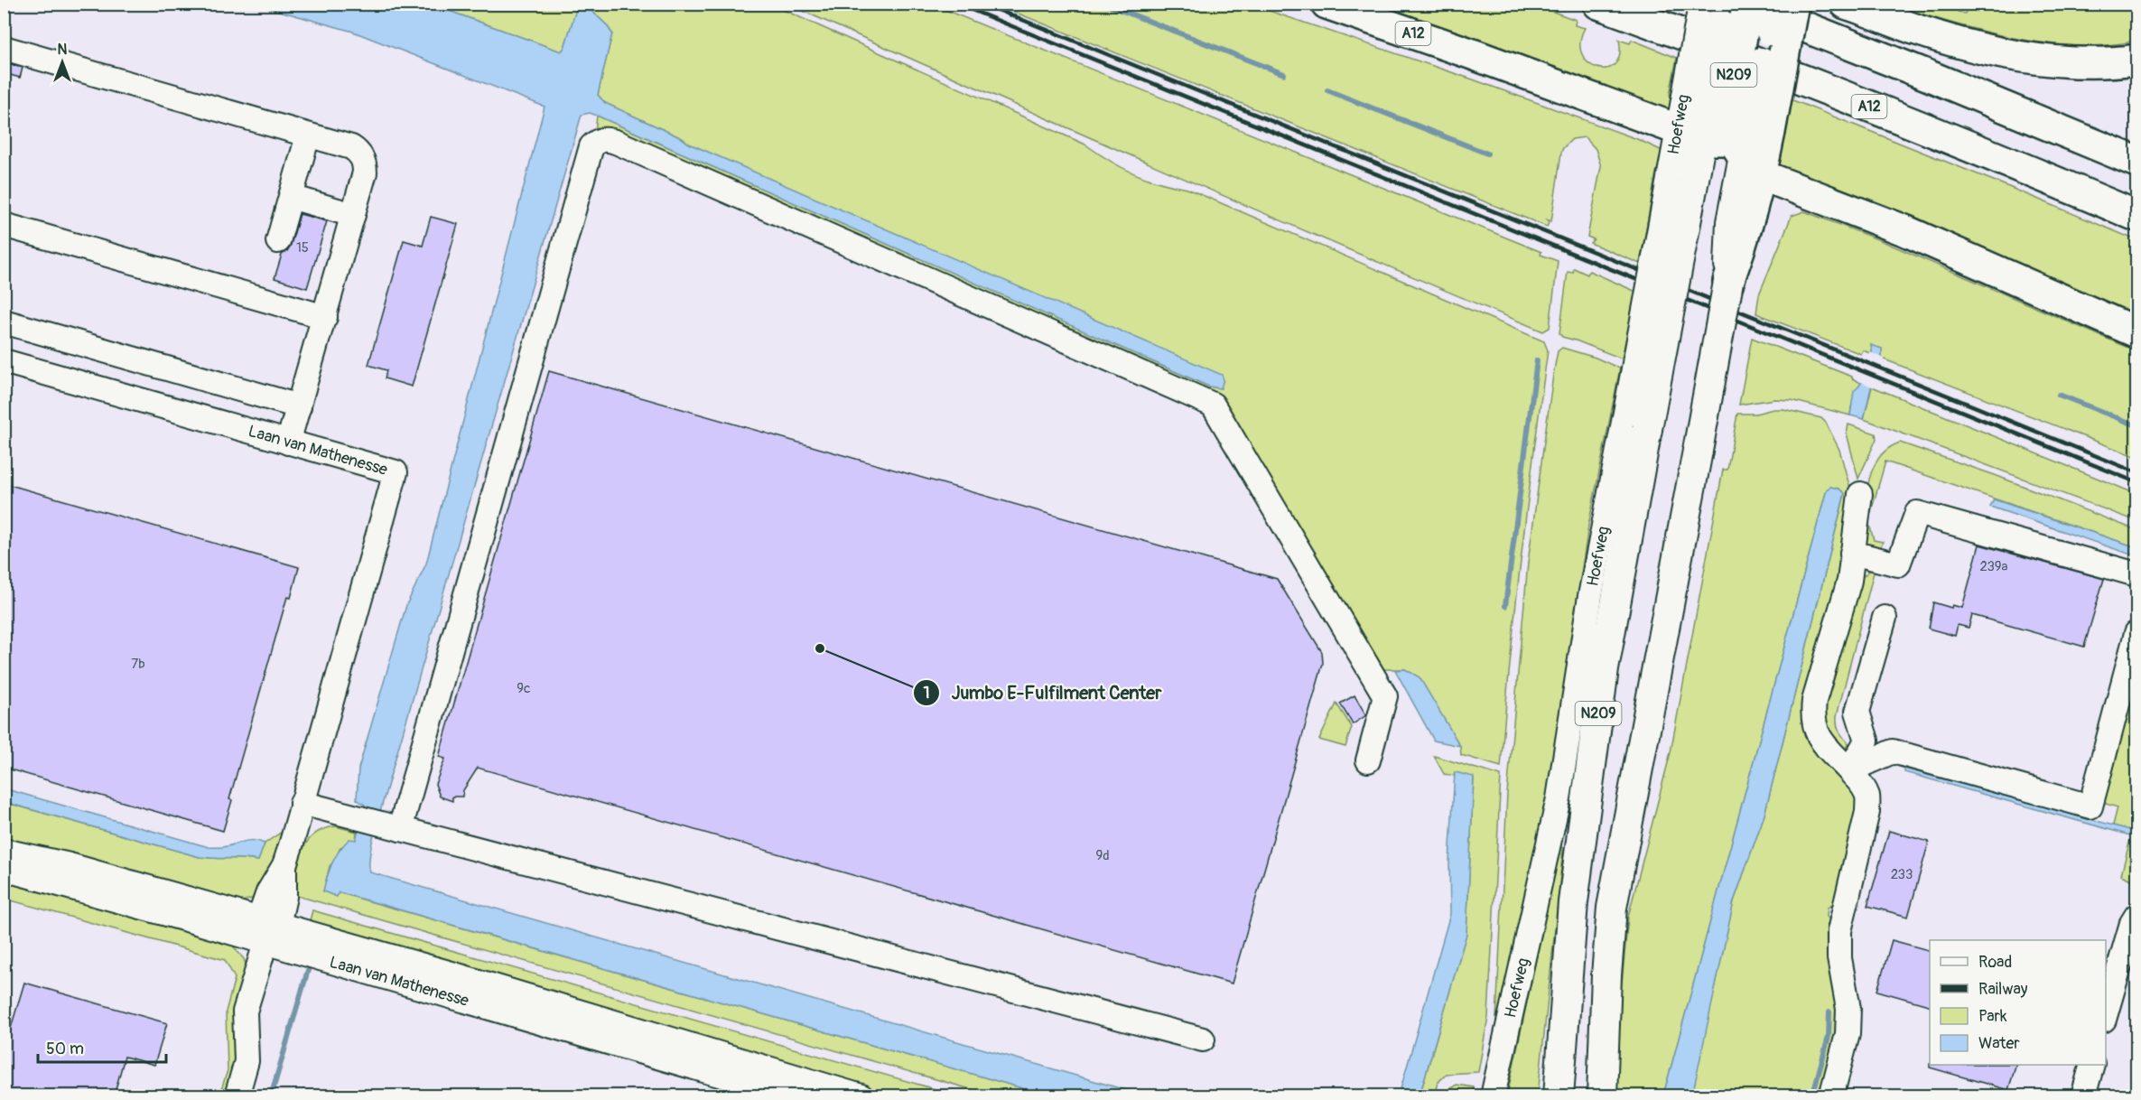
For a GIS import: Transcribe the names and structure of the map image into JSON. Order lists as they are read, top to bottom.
{
  "streets": {
    "highway": ["A12", "N209"],
    "main road": ["Hoefweg"],
    "street": ["Laan van Mathenesse"]
  },
  "crossings": [
    ["A12", "Hoefweg"],
    ["N209", "Hoefweg"]
  ],
  "places": ["Jumbo E-Fulfilment Center"],
  "house_numbers": [
    "15",
    "239a",
    "7b",
    "9c",
    "9d",
    "233"
  ],
  "legend": [
    "Road",
    "Railway",
    "Park",
    "Water"
  ],
  "scale_bar": "50 m",
  "north": "top"
}
